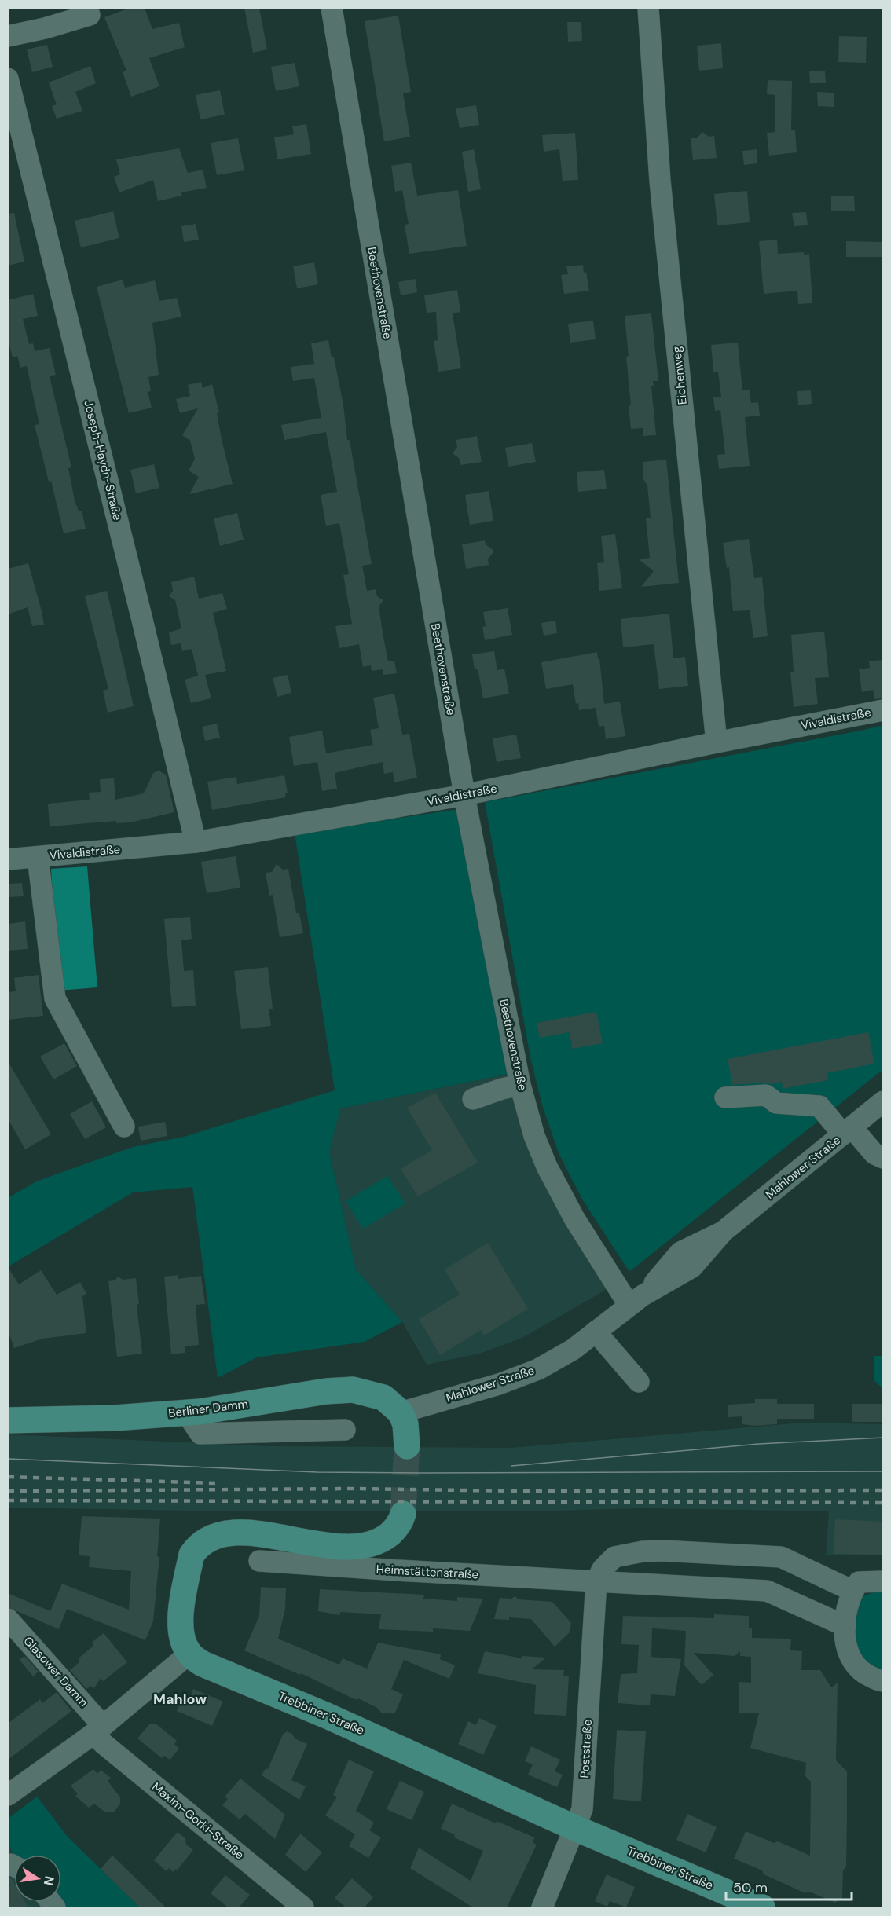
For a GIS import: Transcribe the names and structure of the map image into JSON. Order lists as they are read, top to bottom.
{
  "streets": {
    "main road": ["Berliner Damm", "Trebbiner Straße"],
    "street": [
      "Beethovenstraße",
      "Eichenweg",
      "Joseph-Haydn-Straße",
      "Vivaldistraße",
      "Mahlower Straße",
      "Heimstättenstraße",
      "Glasower Damm",
      "Poststraße",
      "Maxim-Gorki-Straße"
    ]
  },
  "crossings": [
    ["Beethovenstraße", "Vivaldistraße"],
    ["Beethovenstraße", "Mahlower Straße"],
    ["Eichenweg", "Vivaldistraße"],
    ["Joseph-Haydn-Straße", "Vivaldistraße"],
    ["Mahlower Straße", "Berliner Damm"],
    ["Heimstättenstraße", "Poststraße"],
    ["Glasower Damm", "Maxim-Gorki-Straße"],
    ["Trebbiner Straße", "Poststraße"]
  ],
  "districts": ["Mahlow"],
  "scale_bar": "50 m",
  "north": "right"
}
